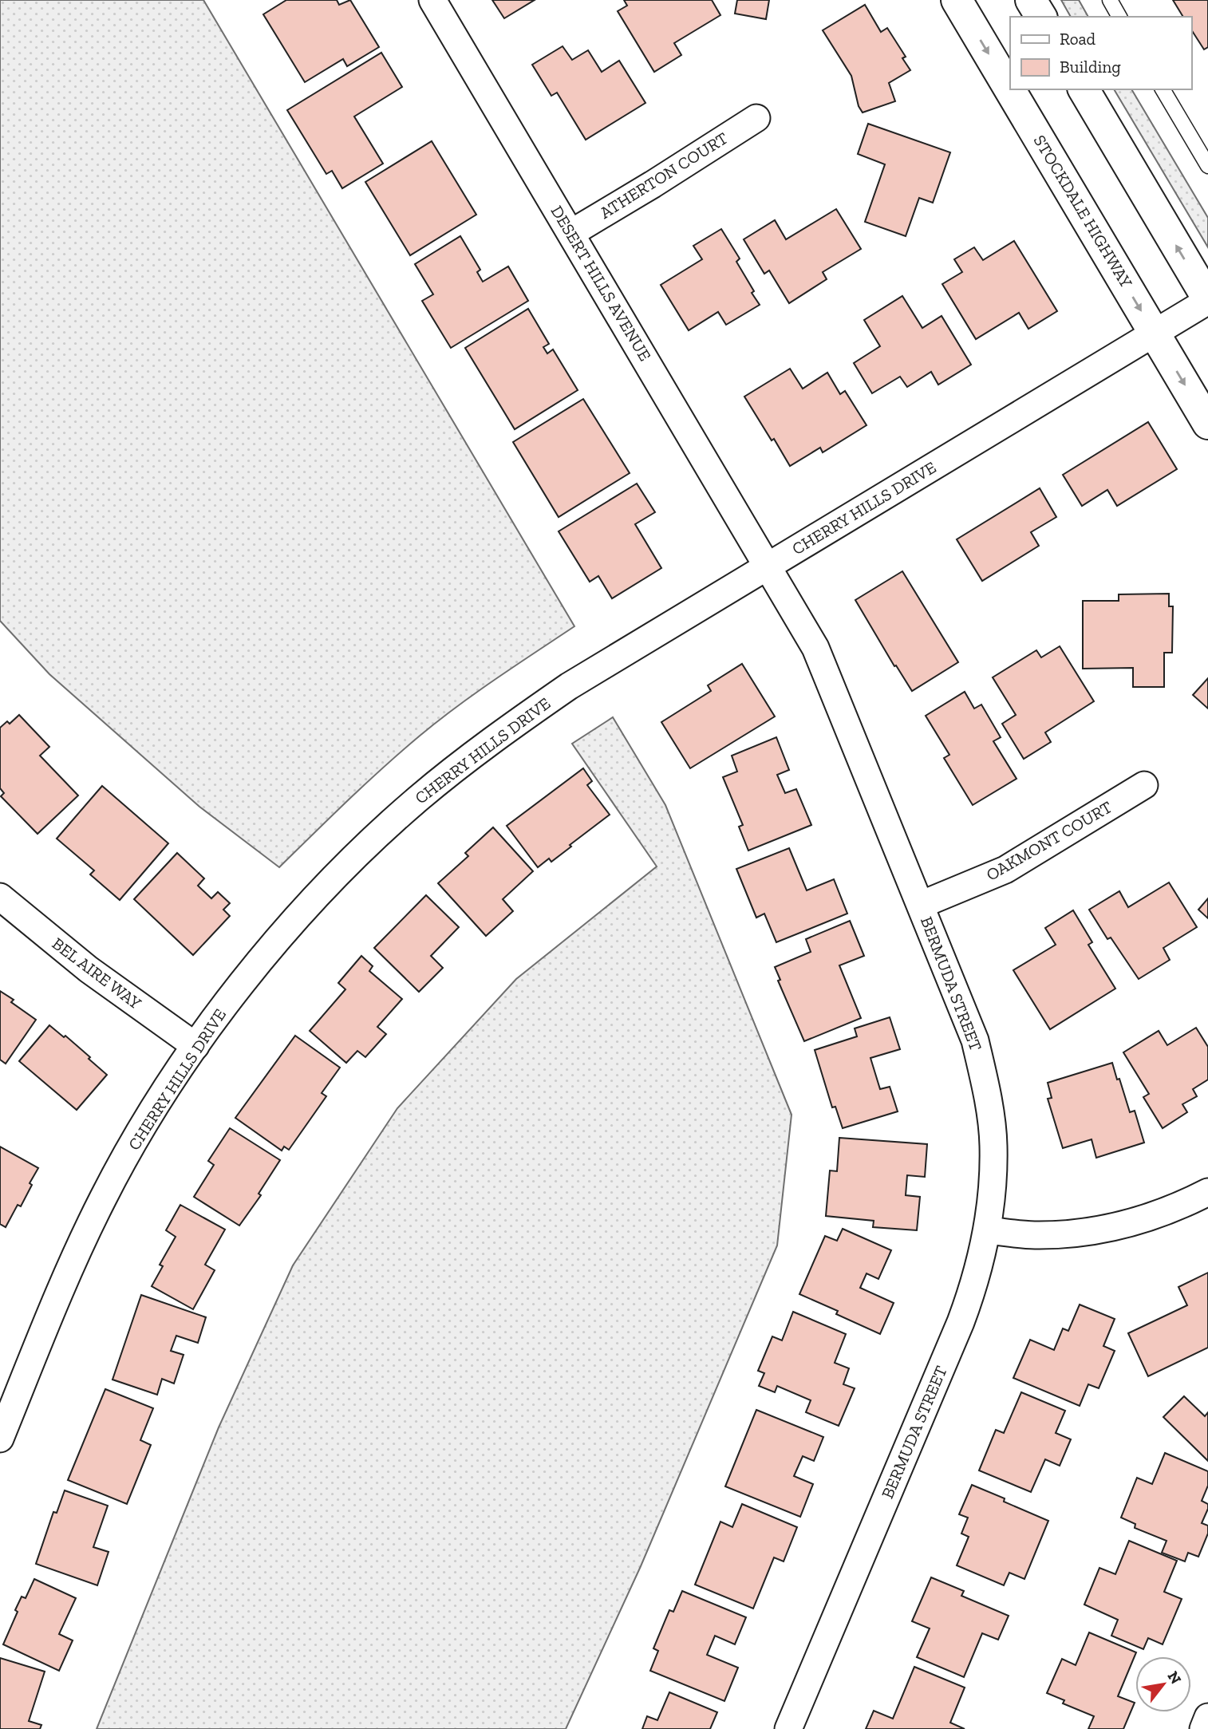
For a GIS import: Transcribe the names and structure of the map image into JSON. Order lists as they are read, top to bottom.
{
  "streets": {
    "main road": ["STOCKDALE HIGHWAY"],
    "street": [
      "ATHERTON COURT",
      "DESERT HILLS AVENUE",
      "CHERRY HILLS DRIVE",
      "OAKMONT COURT",
      "BEL AIRE WAY",
      "BERMUDA STREET"
    ]
  },
  "crossings": [
    ["ATHERTON COURT", "DESERT HILLS AVENUE"],
    ["STOCKDALE HIGHWAY", "CHERRY HILLS DRIVE"],
    ["DESERT HILLS AVENUE", "CHERRY HILLS DRIVE"],
    ["DESERT HILLS AVENUE", "BERMUDA STREET"],
    ["CHERRY HILLS DRIVE", "BEL AIRE WAY"],
    ["CHERRY HILLS DRIVE", "BERMUDA STREET"],
    ["OAKMONT COURT", "BERMUDA STREET"]
  ],
  "legend": ["Road", "Building"],
  "north": "top right"
}
